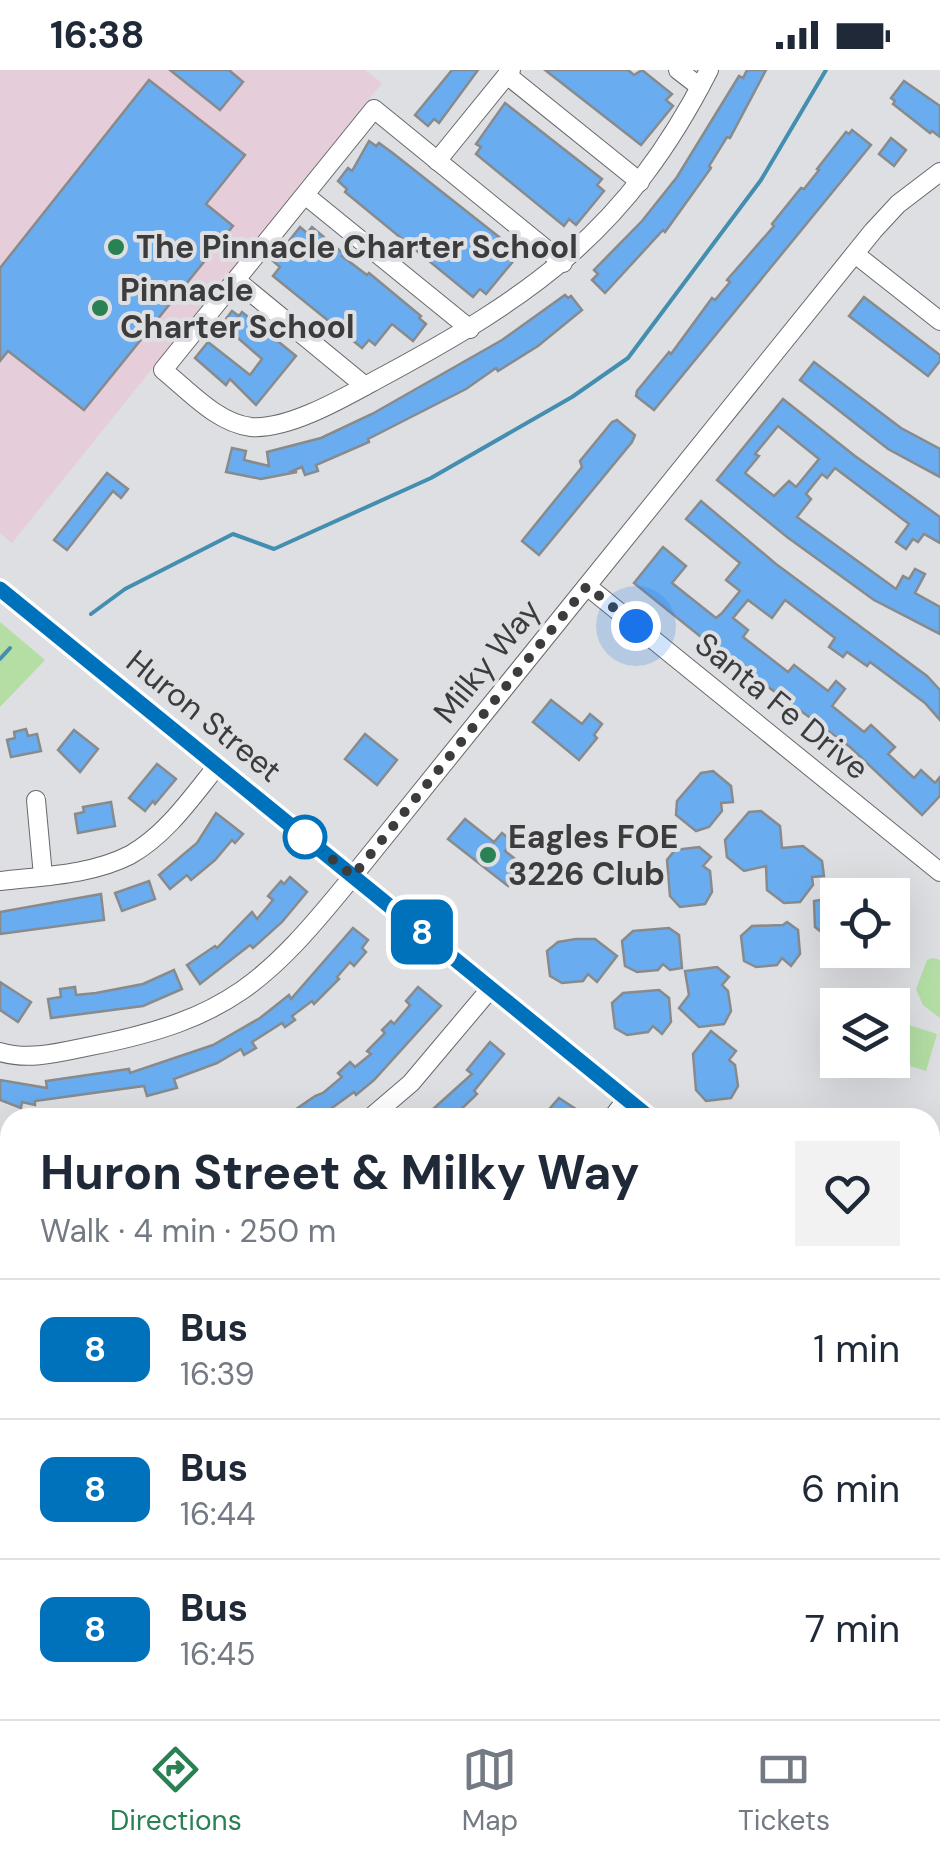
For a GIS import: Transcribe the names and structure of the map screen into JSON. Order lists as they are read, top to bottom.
{
  "streets": {
    "main road": ["Huron Street"],
    "street": ["Milky Way", "Santa Fe Drive"]
  },
  "crossings": [
    ["Milky Way", "Santa Fe Drive"],
    ["Milky Way", "Huron Street"]
  ],
  "places": ["The Pinnacle Charter School", "Pinnacle Charter School", "Eagles FOE 3226 Club"],
  "lines": ["bus line 8"],
  "page": {
    "status": "16:38",
    "on_map": "8",
    "heading": ["Huron Street & Milky Way", "Walk · 4 min · 250 m"],
    "list": [
      {
        "mark": "8",
        "name": "Bus",
        "note": "16:39",
        "value": "1 min"
      },
      {
        "mark": "8",
        "name": "Bus",
        "note": "16:44",
        "value": "6 min"
      },
      {
        "mark": "8",
        "name": "Bus",
        "note": "16:45",
        "value": "7 min"
      }
    ],
    "tabs": ["Directions", "Map", "Tickets"]
  }
}
